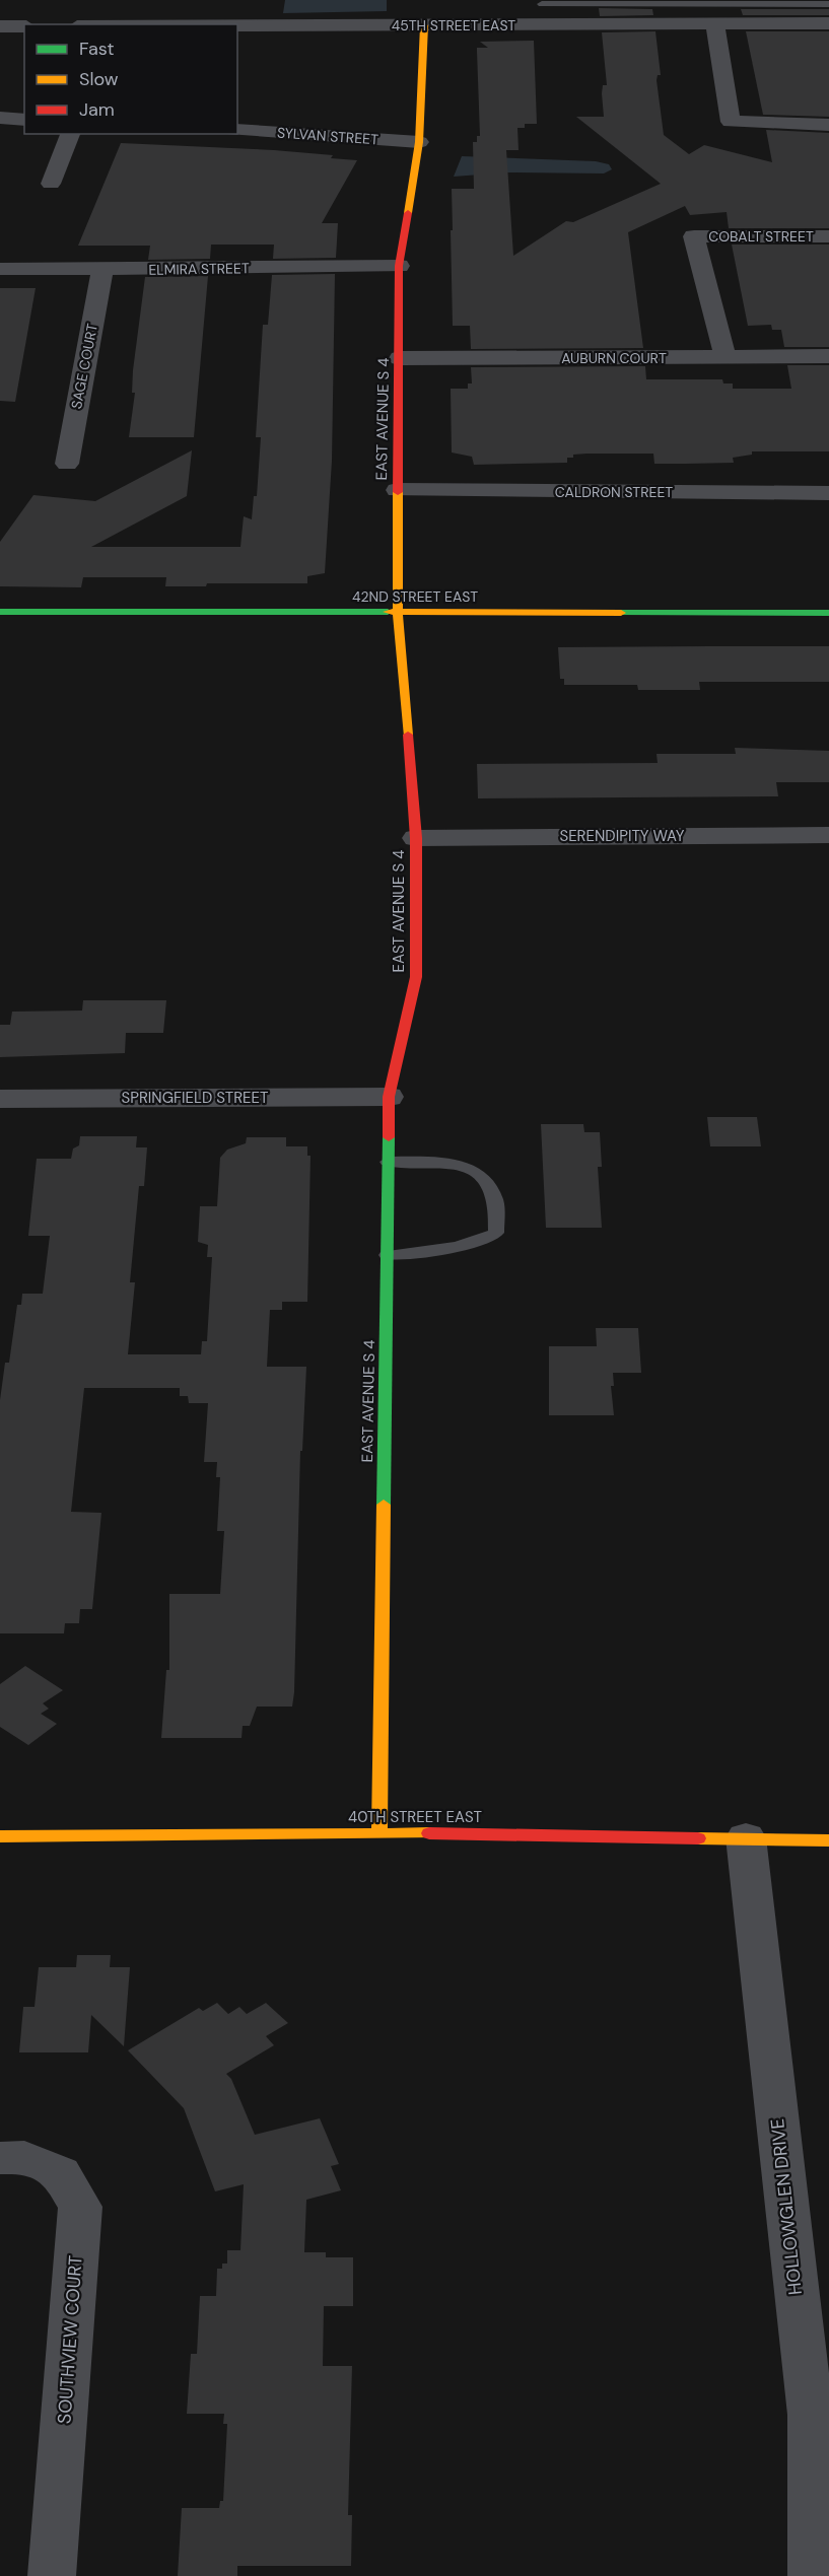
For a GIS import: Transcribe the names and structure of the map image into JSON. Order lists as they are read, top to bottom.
{
  "streets": {
    "street": [
      "45TH STREET EAST",
      "SYLVAN STREET",
      "COBALT STREET",
      "ELMIRA STREET",
      "AUBURN COURT",
      "SAGE COURT",
      "EAST AVENUE S 4",
      "CALDRON STREET",
      "42ND STREET EAST",
      "SERENDIPITY WAY",
      "SPRINGFIELD STREET",
      "40TH STREET EAST",
      "HOLLOWGLEN DRIVE",
      "SOUTHVIEW COURT"
    ]
  },
  "crossings": [
    ["45TH STREET EAST", "EAST AVENUE S 4"],
    ["SYLVAN STREET", "EAST AVENUE S 4"],
    ["COBALT STREET", "AUBURN COURT"],
    ["ELMIRA STREET", "SAGE COURT"],
    ["ELMIRA STREET", "EAST AVENUE S 4"],
    ["AUBURN COURT", "EAST AVENUE S 4"],
    ["EAST AVENUE S 4", "CALDRON STREET"],
    ["EAST AVENUE S 4", "42ND STREET EAST"],
    ["EAST AVENUE S 4", "SERENDIPITY WAY"],
    ["EAST AVENUE S 4", "SPRINGFIELD STREET"],
    ["EAST AVENUE S 4", "40TH STREET EAST"],
    ["40TH STREET EAST", "HOLLOWGLEN DRIVE"]
  ],
  "legend": ["Fast", "Slow", "Jam"]
}
